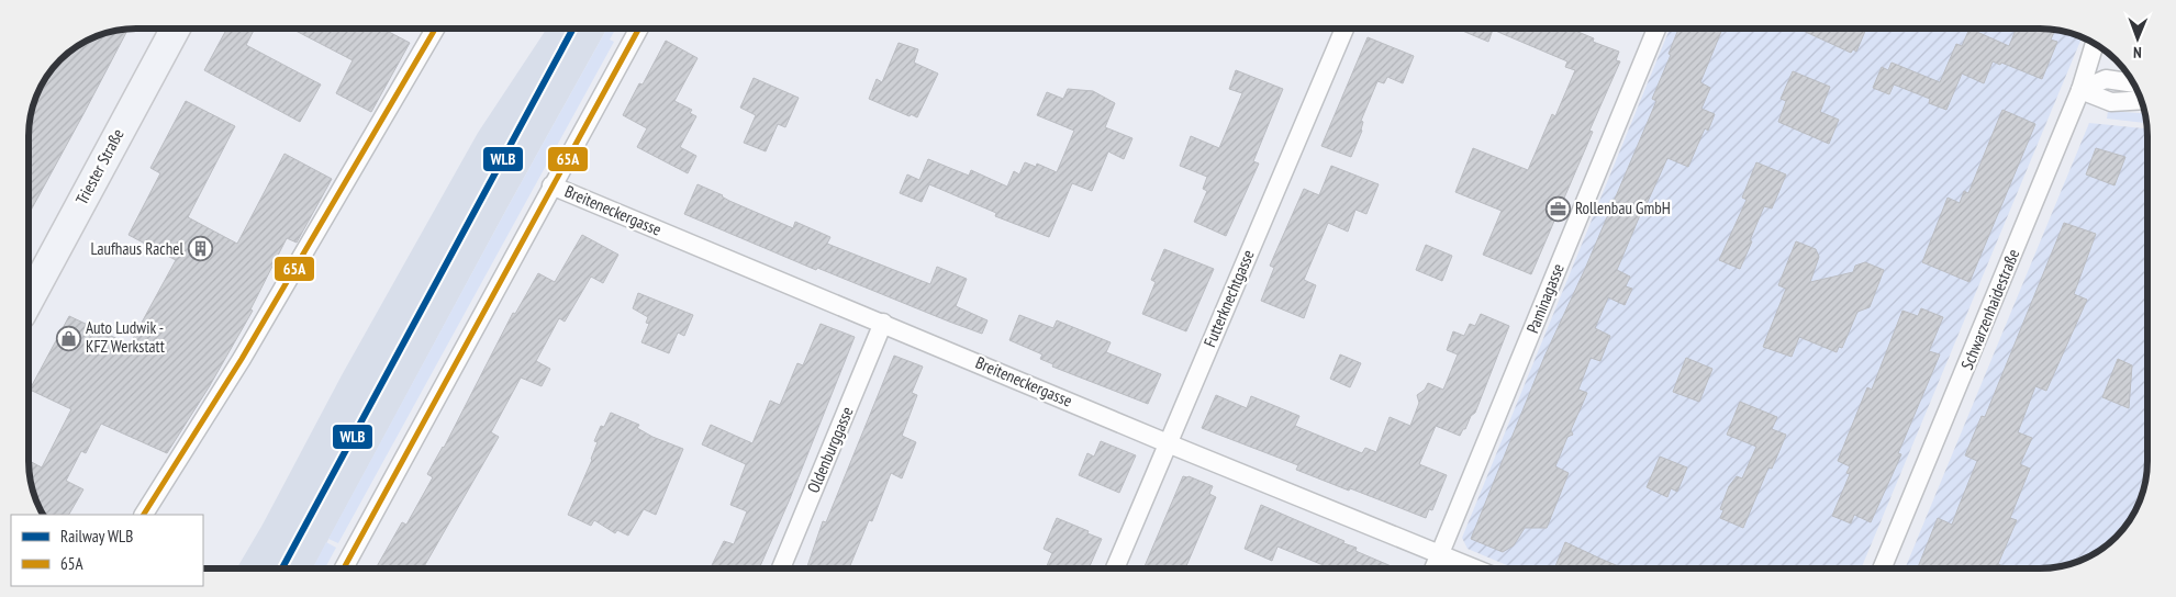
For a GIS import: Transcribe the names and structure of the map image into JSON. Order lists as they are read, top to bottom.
{
  "streets": {
    "main road": ["Triester Straße"],
    "street": [
      "Breiteneckergasse",
      "Futterknechtgasse",
      "Paminagasse",
      "Schwarzenhaidestraße",
      "Oldenburggasse"
    ]
  },
  "crossings": [
    ["Breiteneckergasse", "Futterknechtgasse"],
    ["Breiteneckergasse", "Paminagasse"],
    ["Breiteneckergasse", "Oldenburggasse"]
  ],
  "places": {
    "office": ["Rollenbau GmbH"],
    "building": ["Laufhaus Rachel"],
    "shop": ["Auto Ludwik - KFZ Werkstatt"]
  },
  "lines": ["rail line WLB", "transit line 65A"],
  "legend": ["Railway WLB", "65A"],
  "north": "bottom"
}
